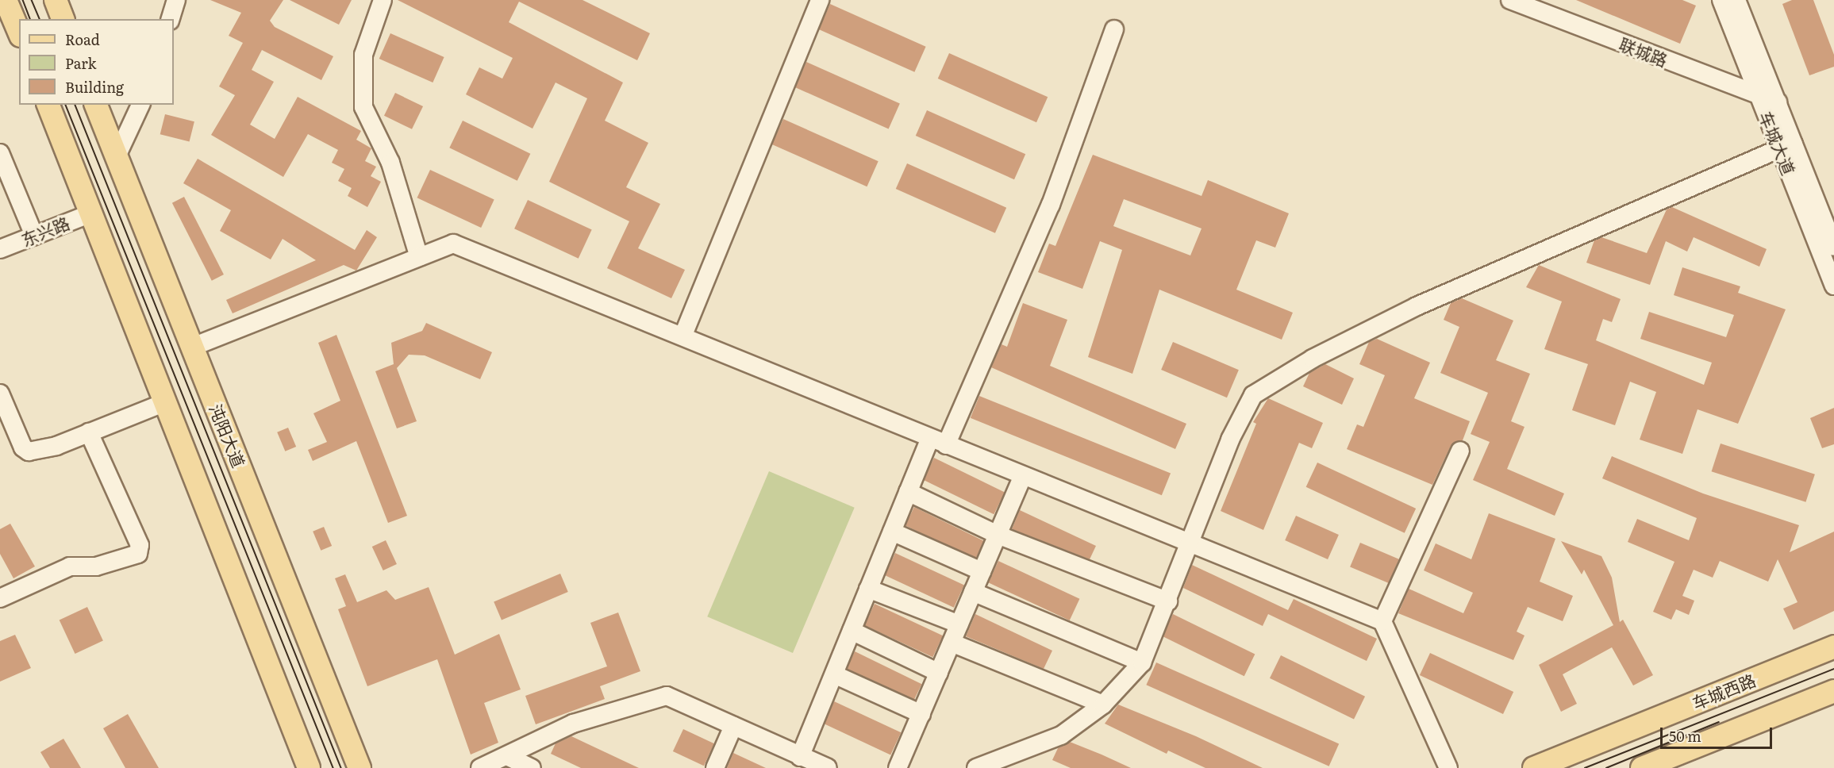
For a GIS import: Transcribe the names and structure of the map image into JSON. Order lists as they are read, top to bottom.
{
  "streets": {
    "main road": ["沌阳大道", "车城西路"],
    "street": ["联城路", "车城大道", "东兴路"]
  },
  "crossings": [
    ["联城路", "车城大道"]
  ],
  "legend": ["Road", "Park", "Building"],
  "scale_bar": "50 m"
}
